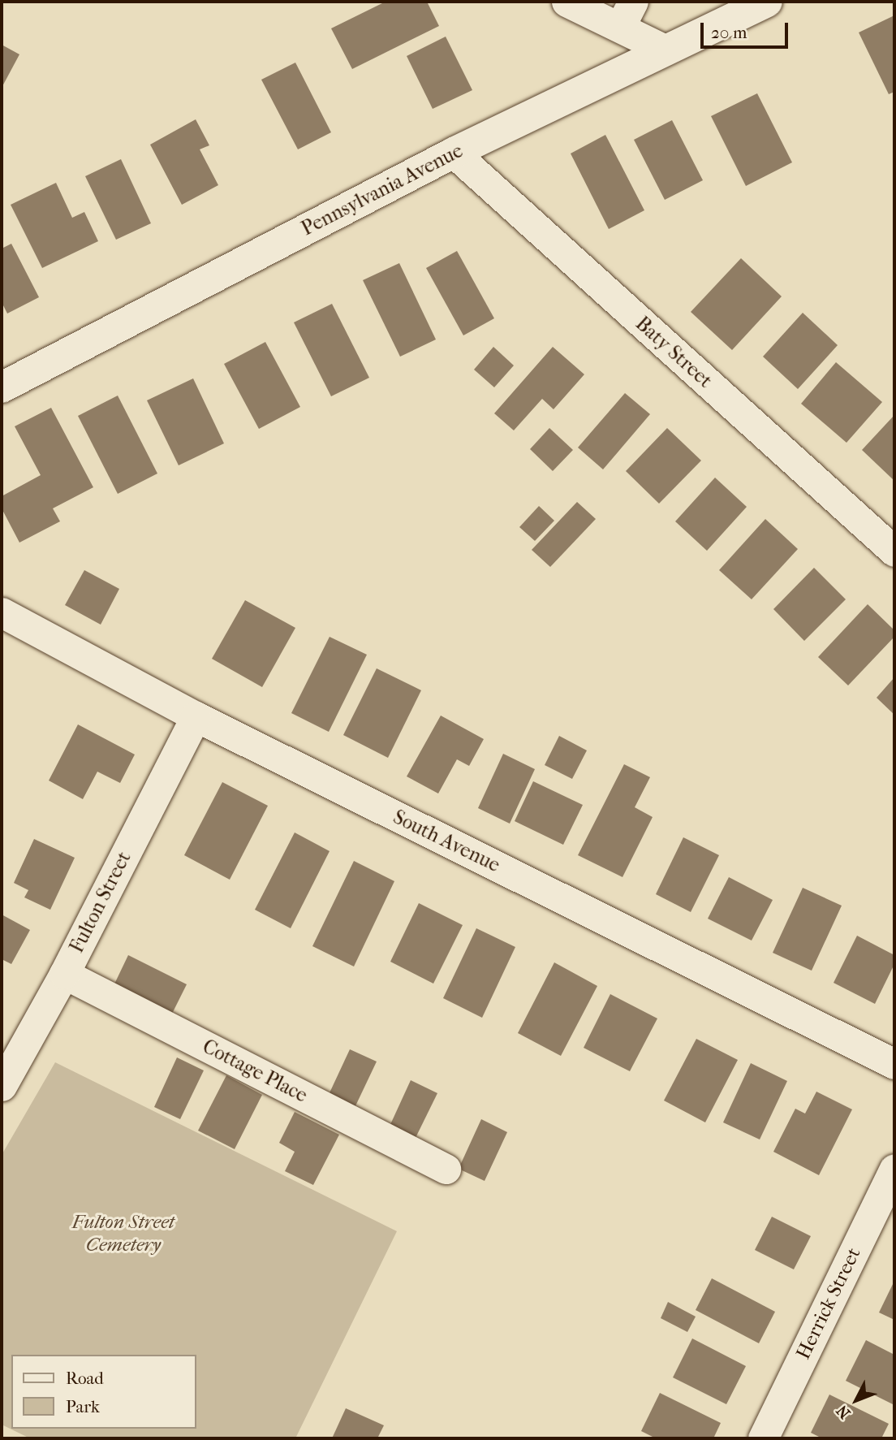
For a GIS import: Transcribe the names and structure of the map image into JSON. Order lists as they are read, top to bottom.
{
  "streets": {
    "main road": ["Pennsylvania Avenue"],
    "street": [
      "Baty Street",
      "South Avenue",
      "Fulton Street",
      "Cottage Place",
      "Herrick Street"
    ]
  },
  "crossings": [
    ["Pennsylvania Avenue", "Baty Street"],
    ["South Avenue", "Fulton Street"],
    ["Fulton Street", "Cottage Place"]
  ],
  "parks": ["Fulton Street Cemetery"],
  "legend": ["Road", "Park"],
  "scale_bar": "20 m",
  "north": "bottom left"
}
